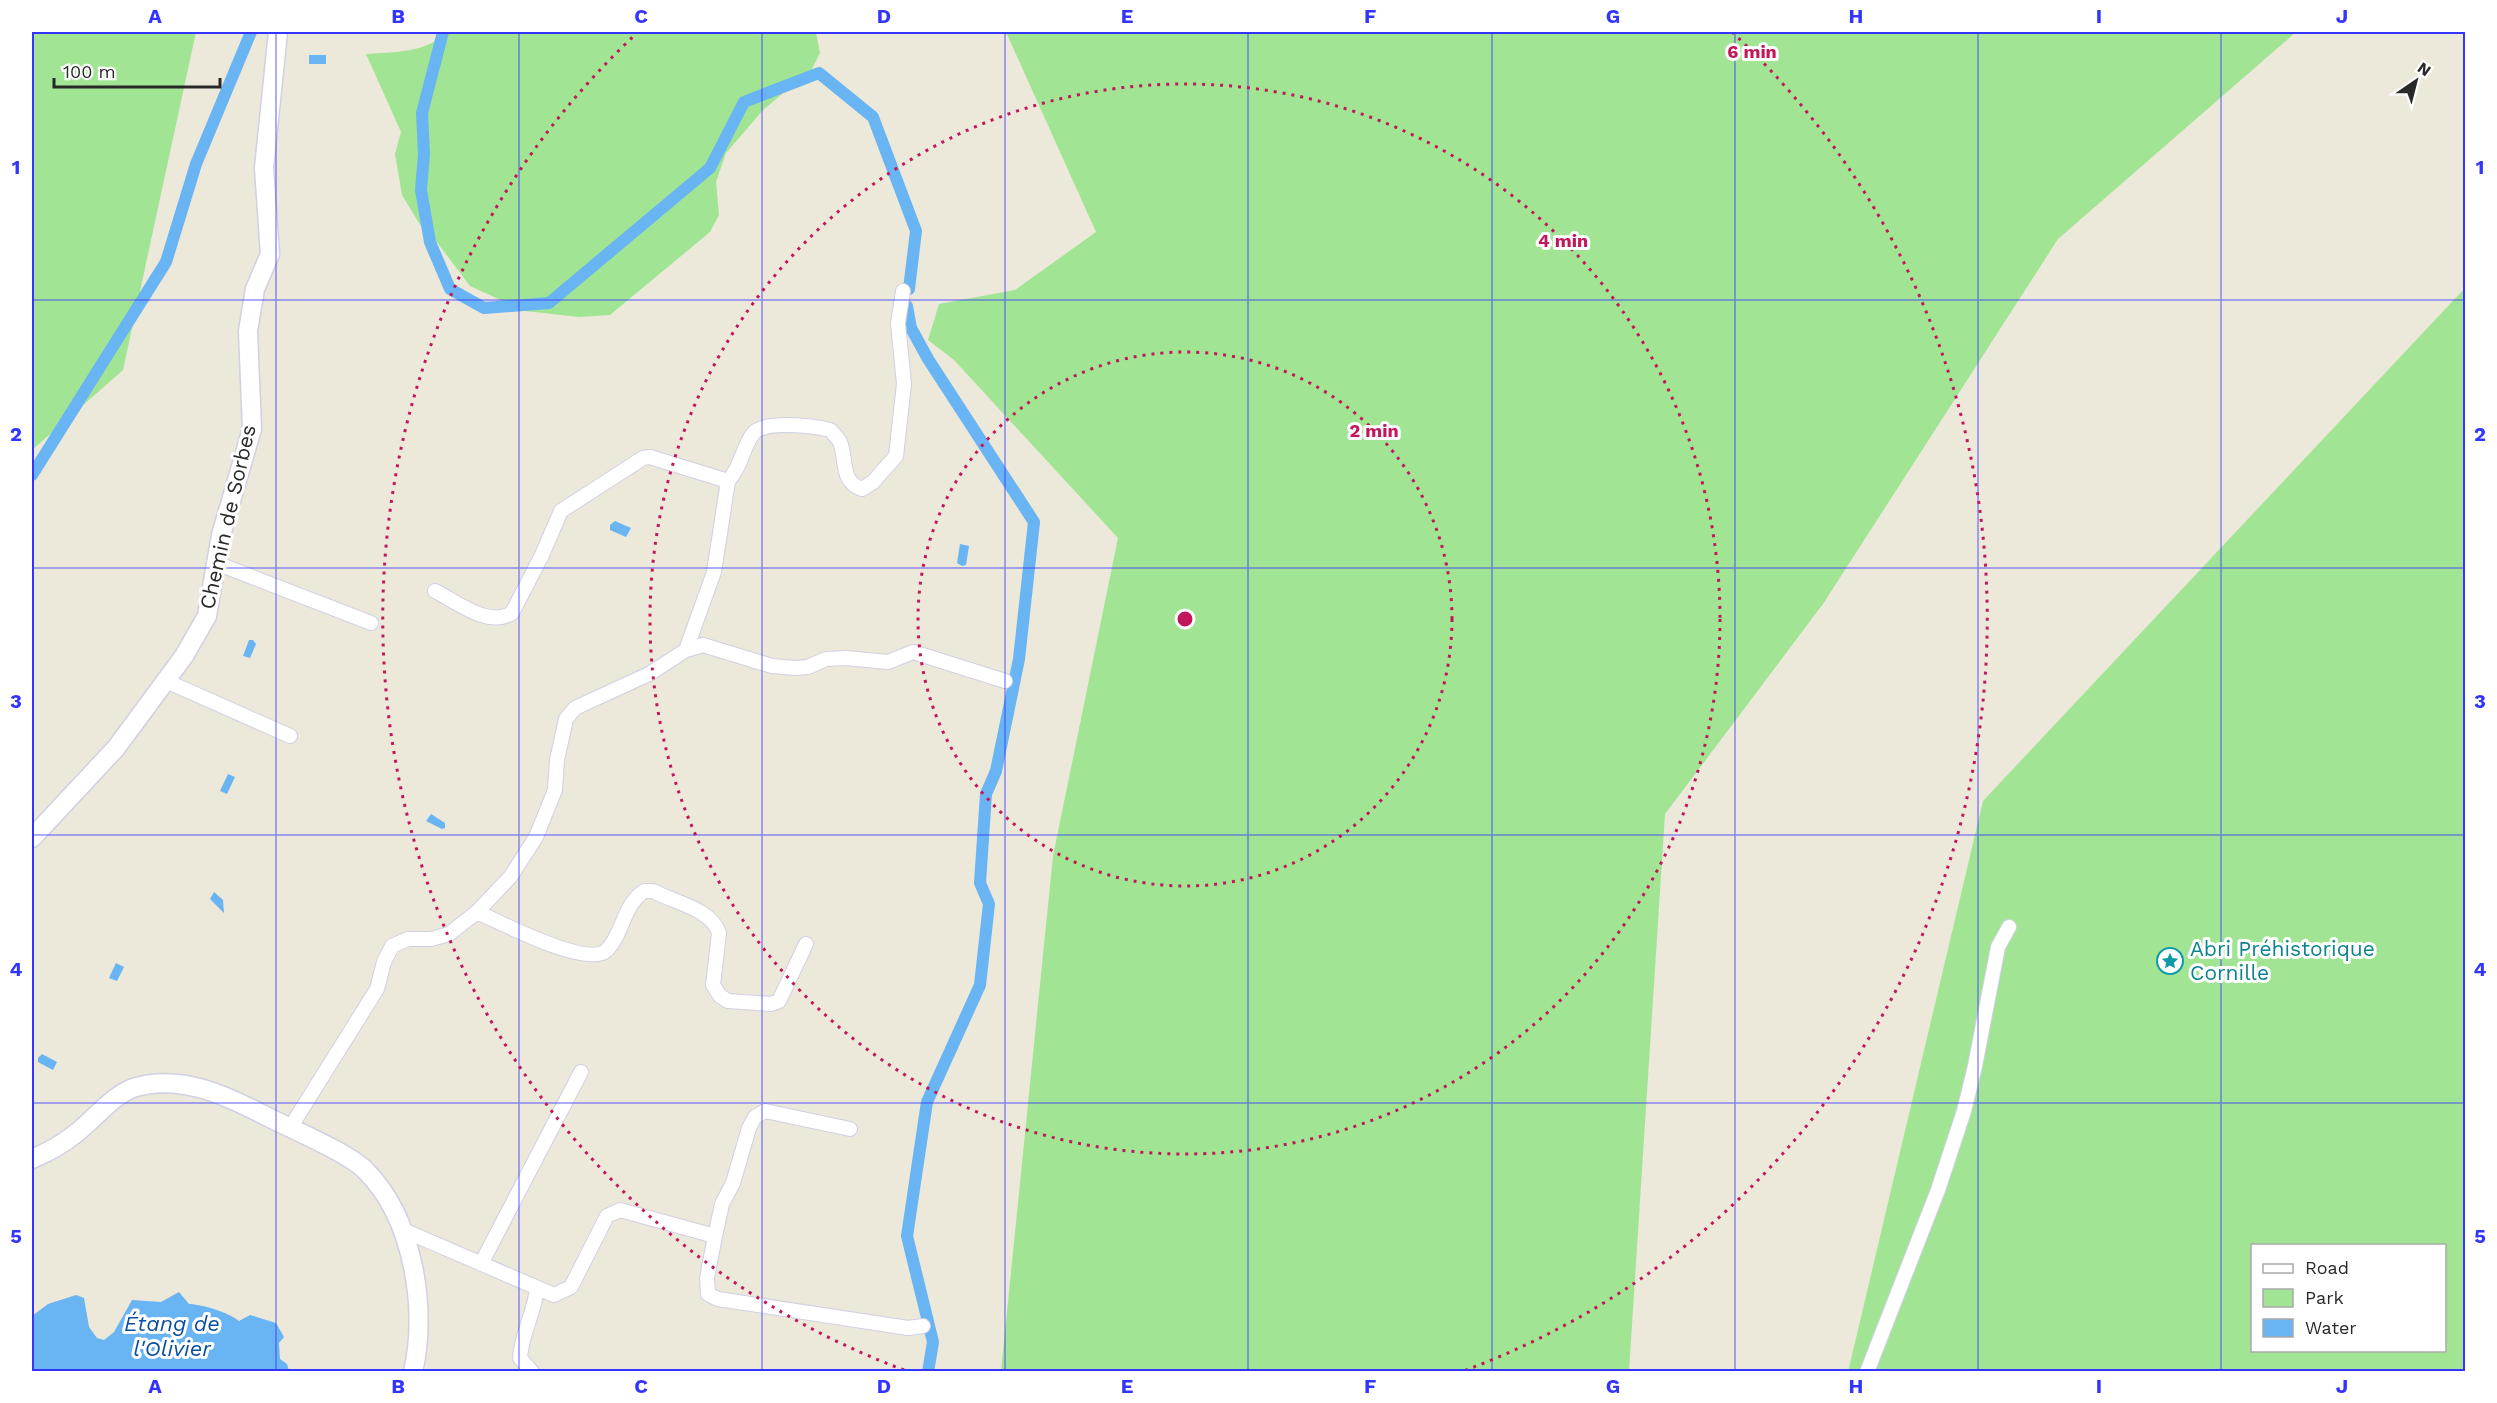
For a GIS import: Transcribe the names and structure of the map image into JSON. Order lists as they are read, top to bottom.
{
  "streets": {
    "street": ["Chemin de Sorbes"]
  },
  "water": ["Étang de l'Olivier"],
  "places": {
    "place": ["Abri Préhistorique Cornille"]
  },
  "legend": ["Road", "Park", "Water"],
  "scale_bar": "100 m",
  "north": "top right",
  "grid": {
    "columns": [
      "A",
      "B",
      "C",
      "D",
      "E",
      "F",
      "G",
      "H",
      "I",
      "J"
    ],
    "rows": [
      "1",
      "2",
      "3",
      "4",
      "5"
    ]
  },
  "rings": ["6 min", "4 min", "2 min"]
}
